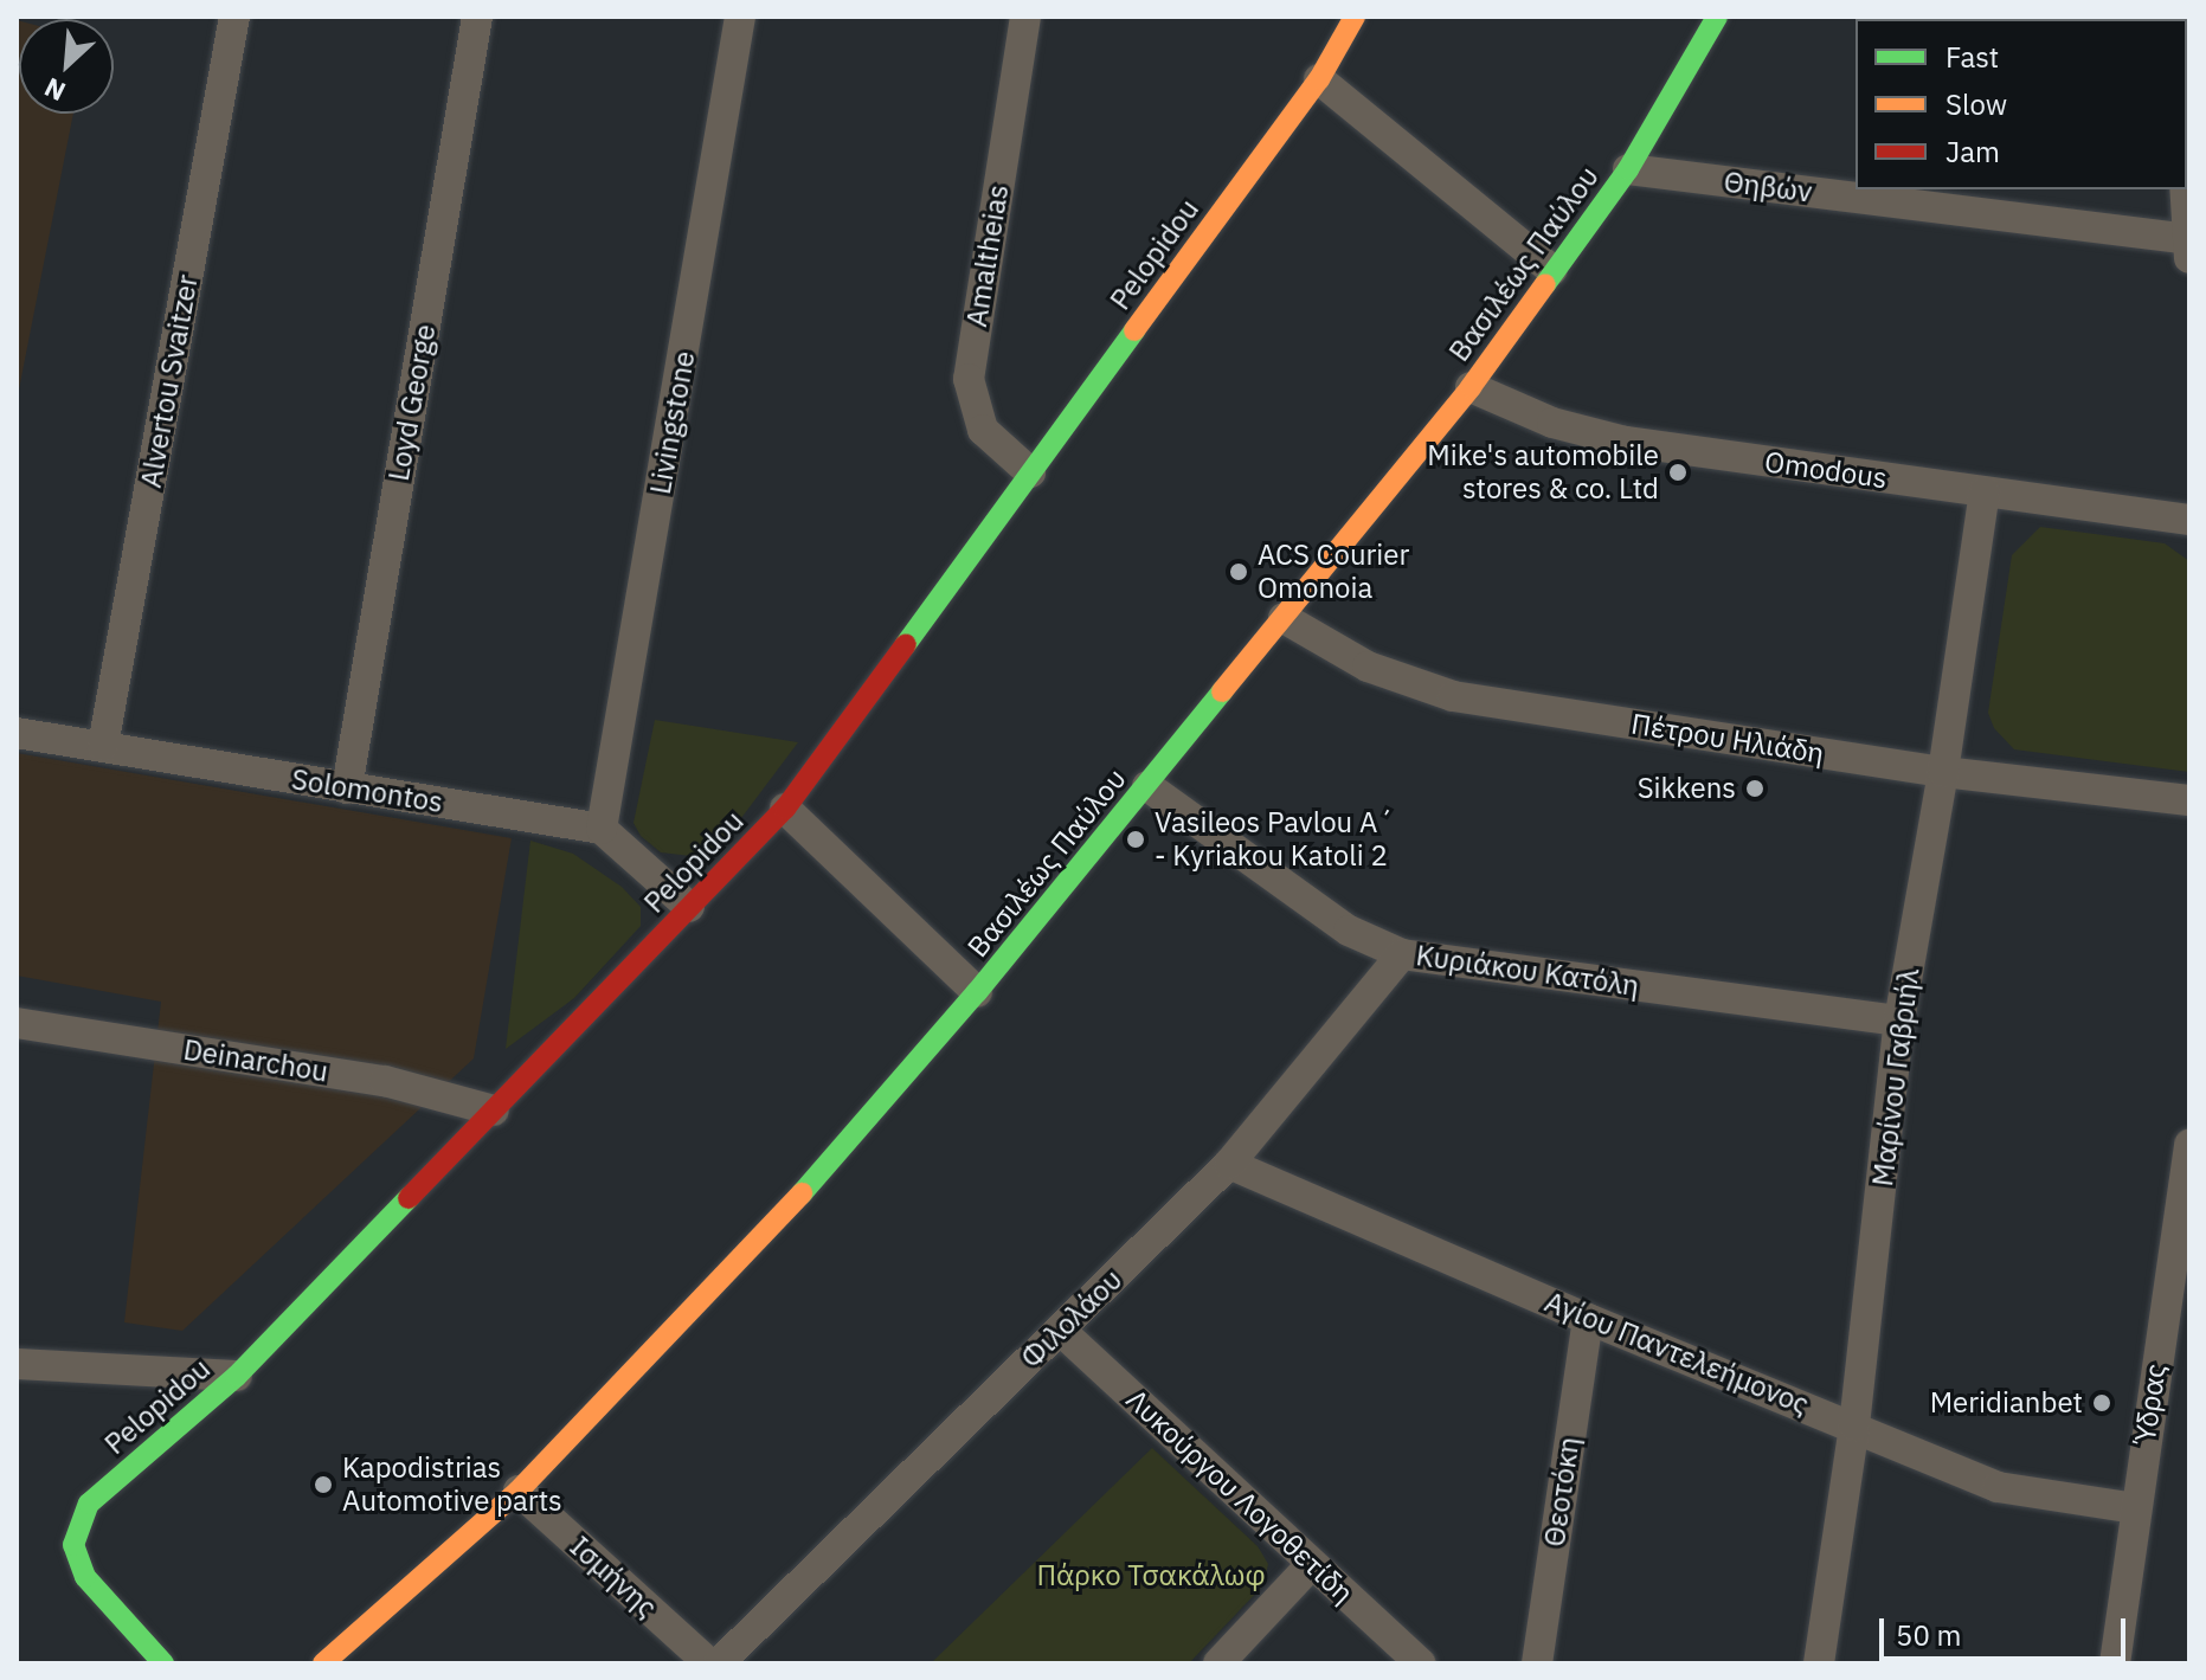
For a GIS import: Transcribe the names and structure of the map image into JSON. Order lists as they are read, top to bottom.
{
  "streets": {
    "street": [
      "Θηβών",
      "Pelopidou",
      "Amaltheias",
      "Βασιλέως Παύλου",
      "Alvertou Svaitzer",
      "Loyd George",
      "Livingstone",
      "Omodous",
      "Πέτρου Ηλιάδη",
      "Solomontos",
      "Κυριάκου Κατόλη",
      "Deinarchou",
      "Μαρίνου Γαβριήλ",
      "Φιλολάου",
      "Αγίου Παντελεήμονος",
      "Ύδρας",
      "Θεοτόκη",
      "Λυκούργου Λογοθετίδη",
      "Ισμήνης"
    ]
  },
  "crossings": [
    ["Θηβών", "Βασιλέως Παύλου"],
    ["Pelopidou", "Amaltheias"],
    ["Pelopidou", "Deinarchou"],
    ["Βασιλέως Παύλου", "Omodous"],
    ["Βασιλέως Παύλου", "Πέτρου Ηλιάδη"],
    ["Βασιλέως Παύλου", "Κυριάκου Κατόλη"],
    ["Βασιλέως Παύλου", "Ισμήνης"],
    ["Alvertou Svaitzer", "Solomontos"],
    ["Loyd George", "Solomontos"],
    ["Livingstone", "Solomontos"],
    ["Omodous", "Μαρίνου Γαβριήλ"],
    ["Πέτρου Ηλιάδη", "Μαρίνου Γαβριήλ"],
    ["Κυριάκου Κατόλη", "Μαρίνου Γαβριήλ"],
    ["Κυριάκου Κατόλη", "Φιλολάου"],
    ["Μαρίνου Γαβριήλ", "Αγίου Παντελεήμονος"],
    ["Φιλολάου", "Αγίου Παντελεήμονος"],
    ["Φιλολάου", "Λυκούργου Λογοθετίδη"],
    ["Αγίου Παντελεήμονος", "Ύδρας"],
    ["Αγίου Παντελεήμονος", "Θεοτόκη"]
  ],
  "parks": ["Πάρκο Τσακάλωφ"],
  "places": [
    "Mike's automobile stores & co. Ltd",
    "ACS Courier Omonoia",
    "Sikkens",
    "Vasileos Pavlou A´ - Kyriakou Katoli 2",
    "Meridianbet",
    "Kapodistrias Automotive parts"
  ],
  "legend": ["Fast", "Slow", "Jam"],
  "scale_bar": "50 m",
  "north": "bottom left"
}
